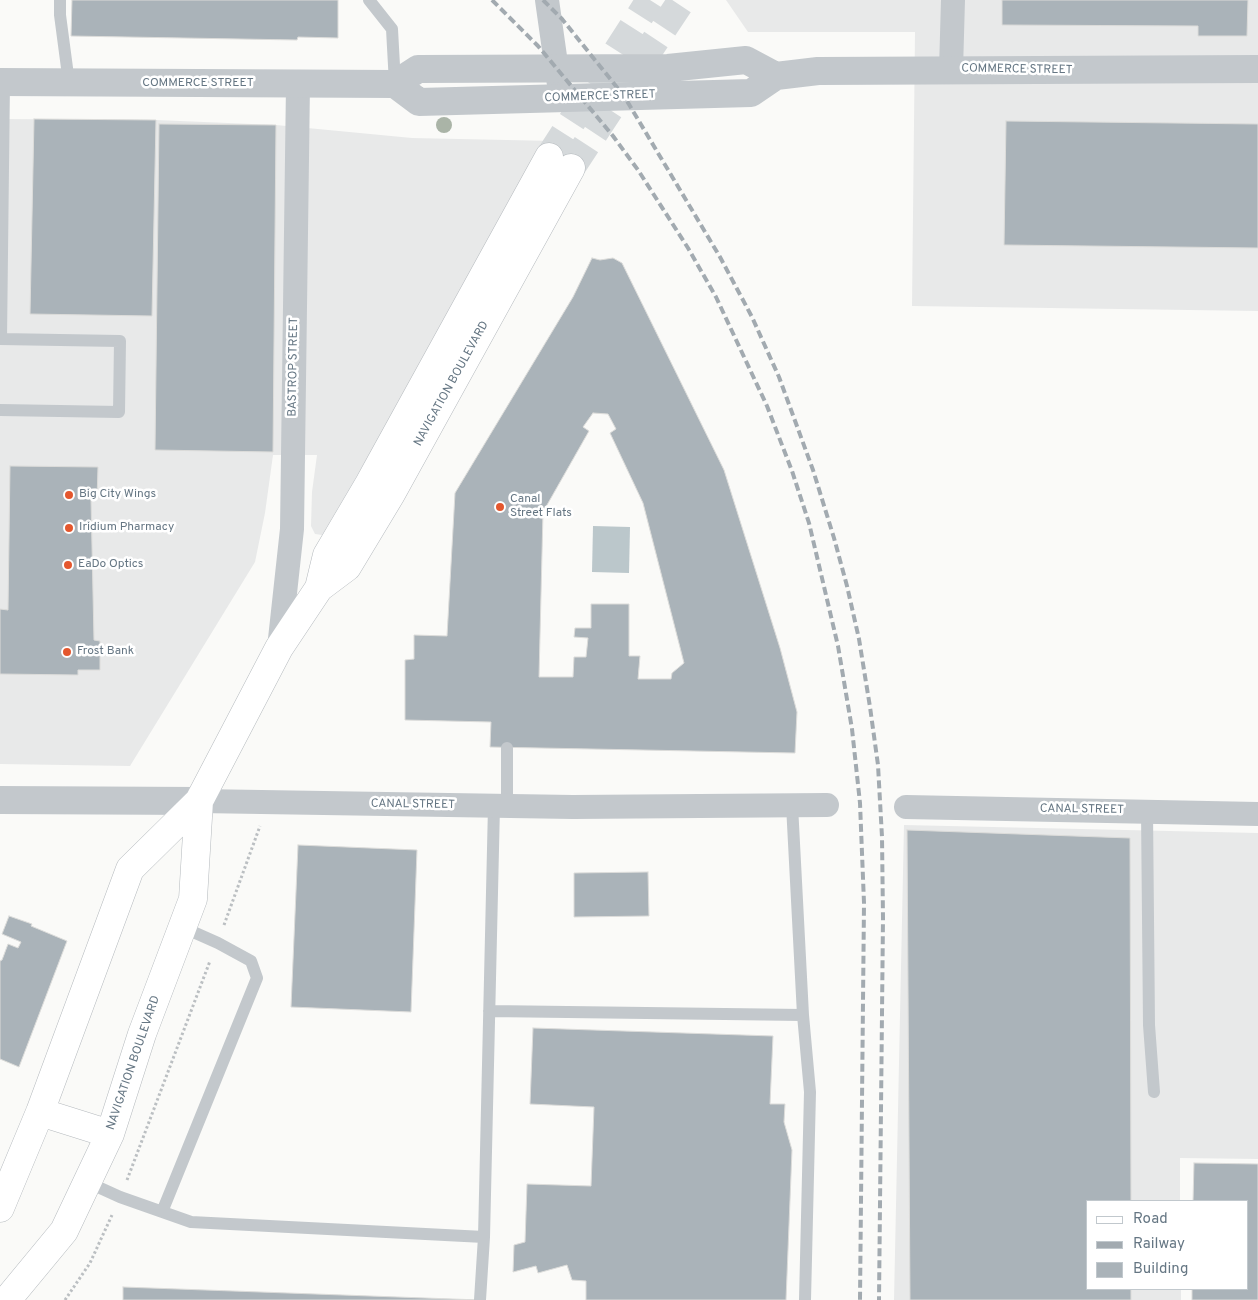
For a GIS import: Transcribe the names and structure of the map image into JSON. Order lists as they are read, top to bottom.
{
  "streets": {
    "main road": ["NAVIGATION BOULEVARD"],
    "street": ["COMMERCE STREET", "BASTROP STREET", "CANAL STREET"]
  },
  "crossings": [
    ["COMMERCE STREET", "BASTROP STREET"],
    ["BASTROP STREET", "NAVIGATION BOULEVARD"],
    ["NAVIGATION BOULEVARD", "CANAL STREET"]
  ],
  "places": [
    "Big City Wings",
    "Canal Street Flats",
    "Iridium Pharmacy",
    "EaDo Optics",
    "Frost Bank"
  ],
  "legend": ["Road", "Railway", "Building"]
}
